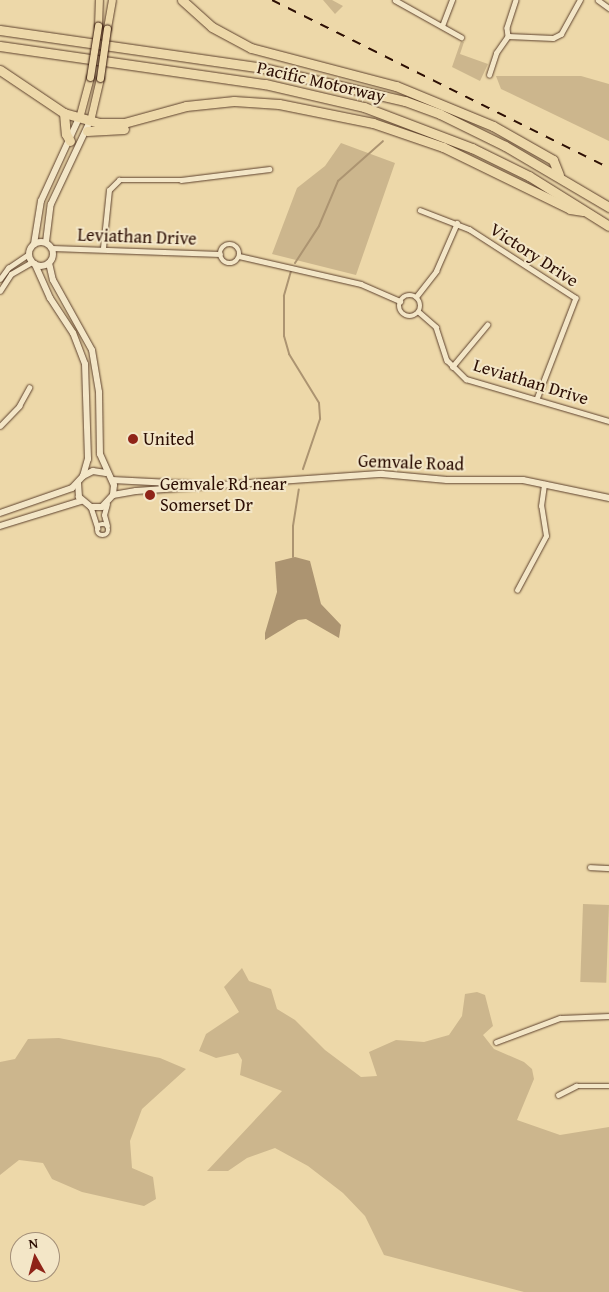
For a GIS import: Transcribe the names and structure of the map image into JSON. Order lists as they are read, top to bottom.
{
  "streets": {
    "highway": ["Pacific Motorway"],
    "main road": ["Gemvale Road"],
    "street": ["Leviathan Drive", "Victory Drive"]
  },
  "crossings": [
    ["Leviathan Drive", "Victory Drive"]
  ],
  "places": ["United", "Gemvale Rd near Somerset Dr"],
  "north": "top"
}
